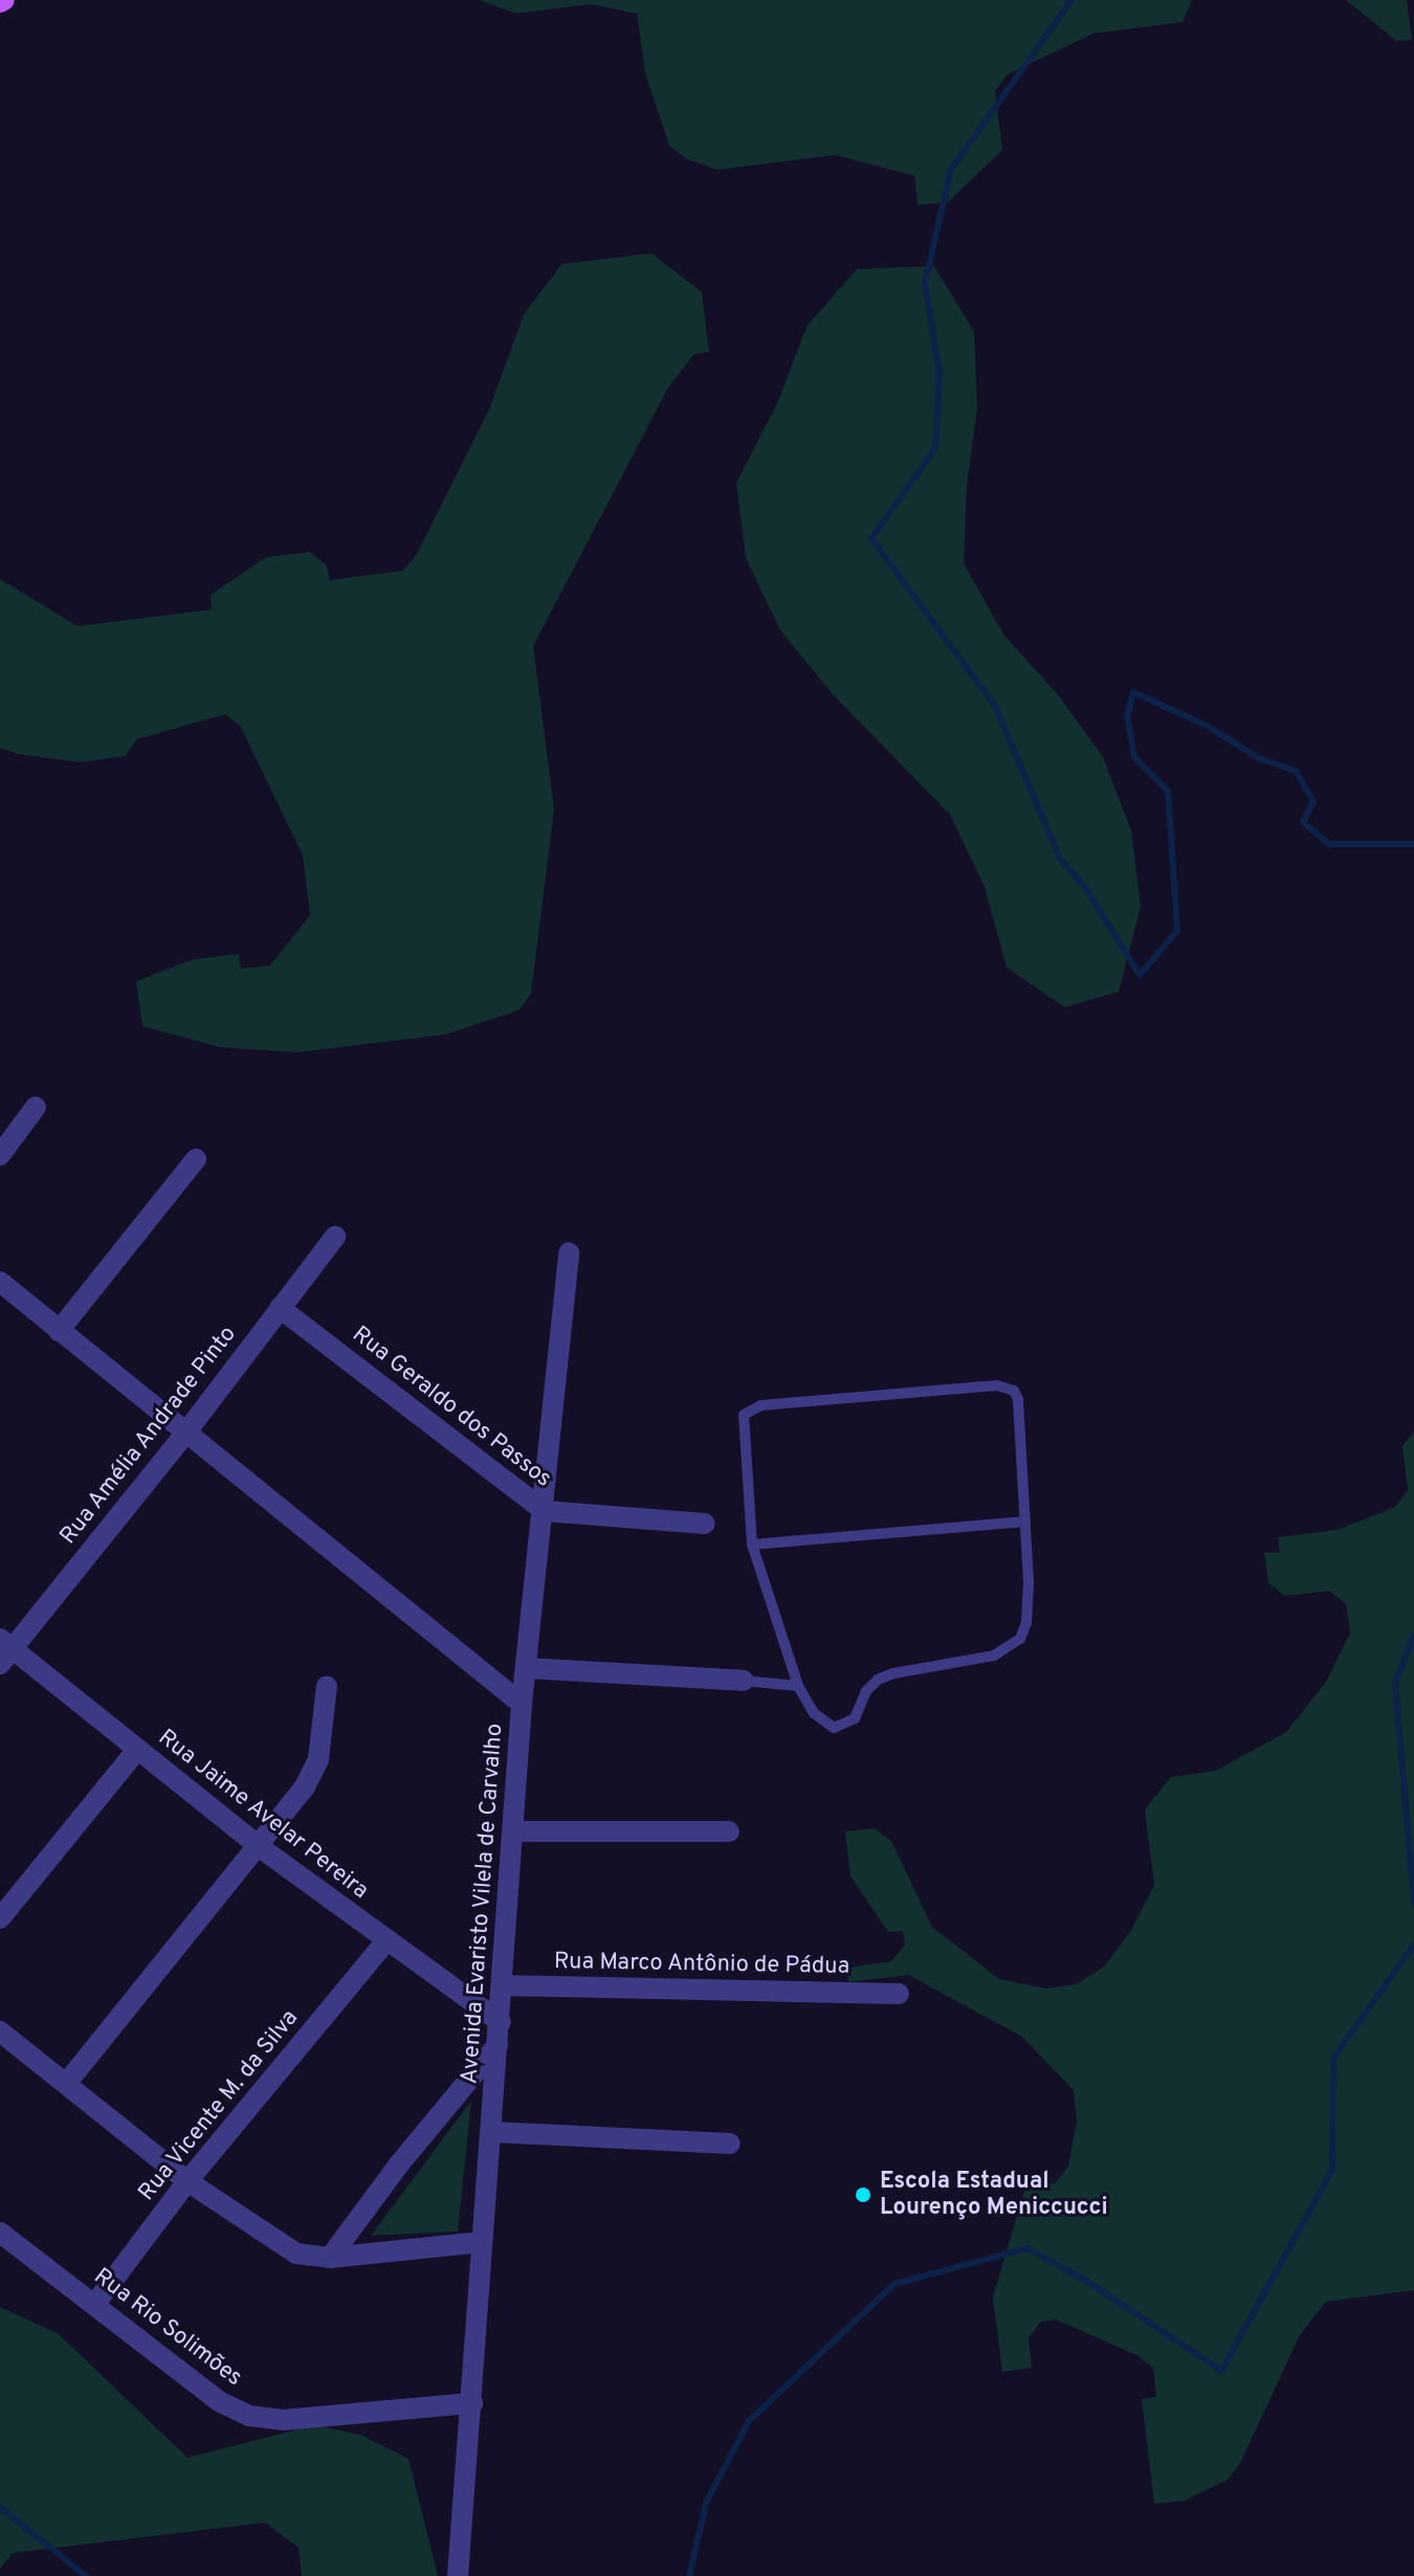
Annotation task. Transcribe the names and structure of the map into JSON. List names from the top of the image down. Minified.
{"streets":{"street":["Rua Geraldo dos Passos","Rua Amélia Andrade Pinto","Rua Jaime Avelar Pereira","Avenida Evaristo Vilela de Carvalho","Rua Marco Antônio de Pádua","Rua Vicente M. da Silva","Rua Rio Solimões"]},"crossings":[["Rua Geraldo dos Passos","Rua Amélia Andrade Pinto"],["Rua Amélia Andrade Pinto","Rua Jaime Avelar Pereira"],["Rua Amélia Andrade Pinto","Avenida Evaristo Vilela de Carvalho"],["Rua Jaime Avelar Pereira","Avenida Evaristo Vilela de Carvalho"],["Rua Jaime Avelar Pereira","Rua Vicente M. da Silva"],["Avenida Evaristo Vilela de Carvalho","Rua Marco Antônio de Pádua"],["Avenida Evaristo Vilela de Carvalho","Rua Rio Solimões"],["Rua Vicente M. da Silva","Rua Rio Solimões"]],"places":["Escola Estadual Lourenço Meniccucci"]}
